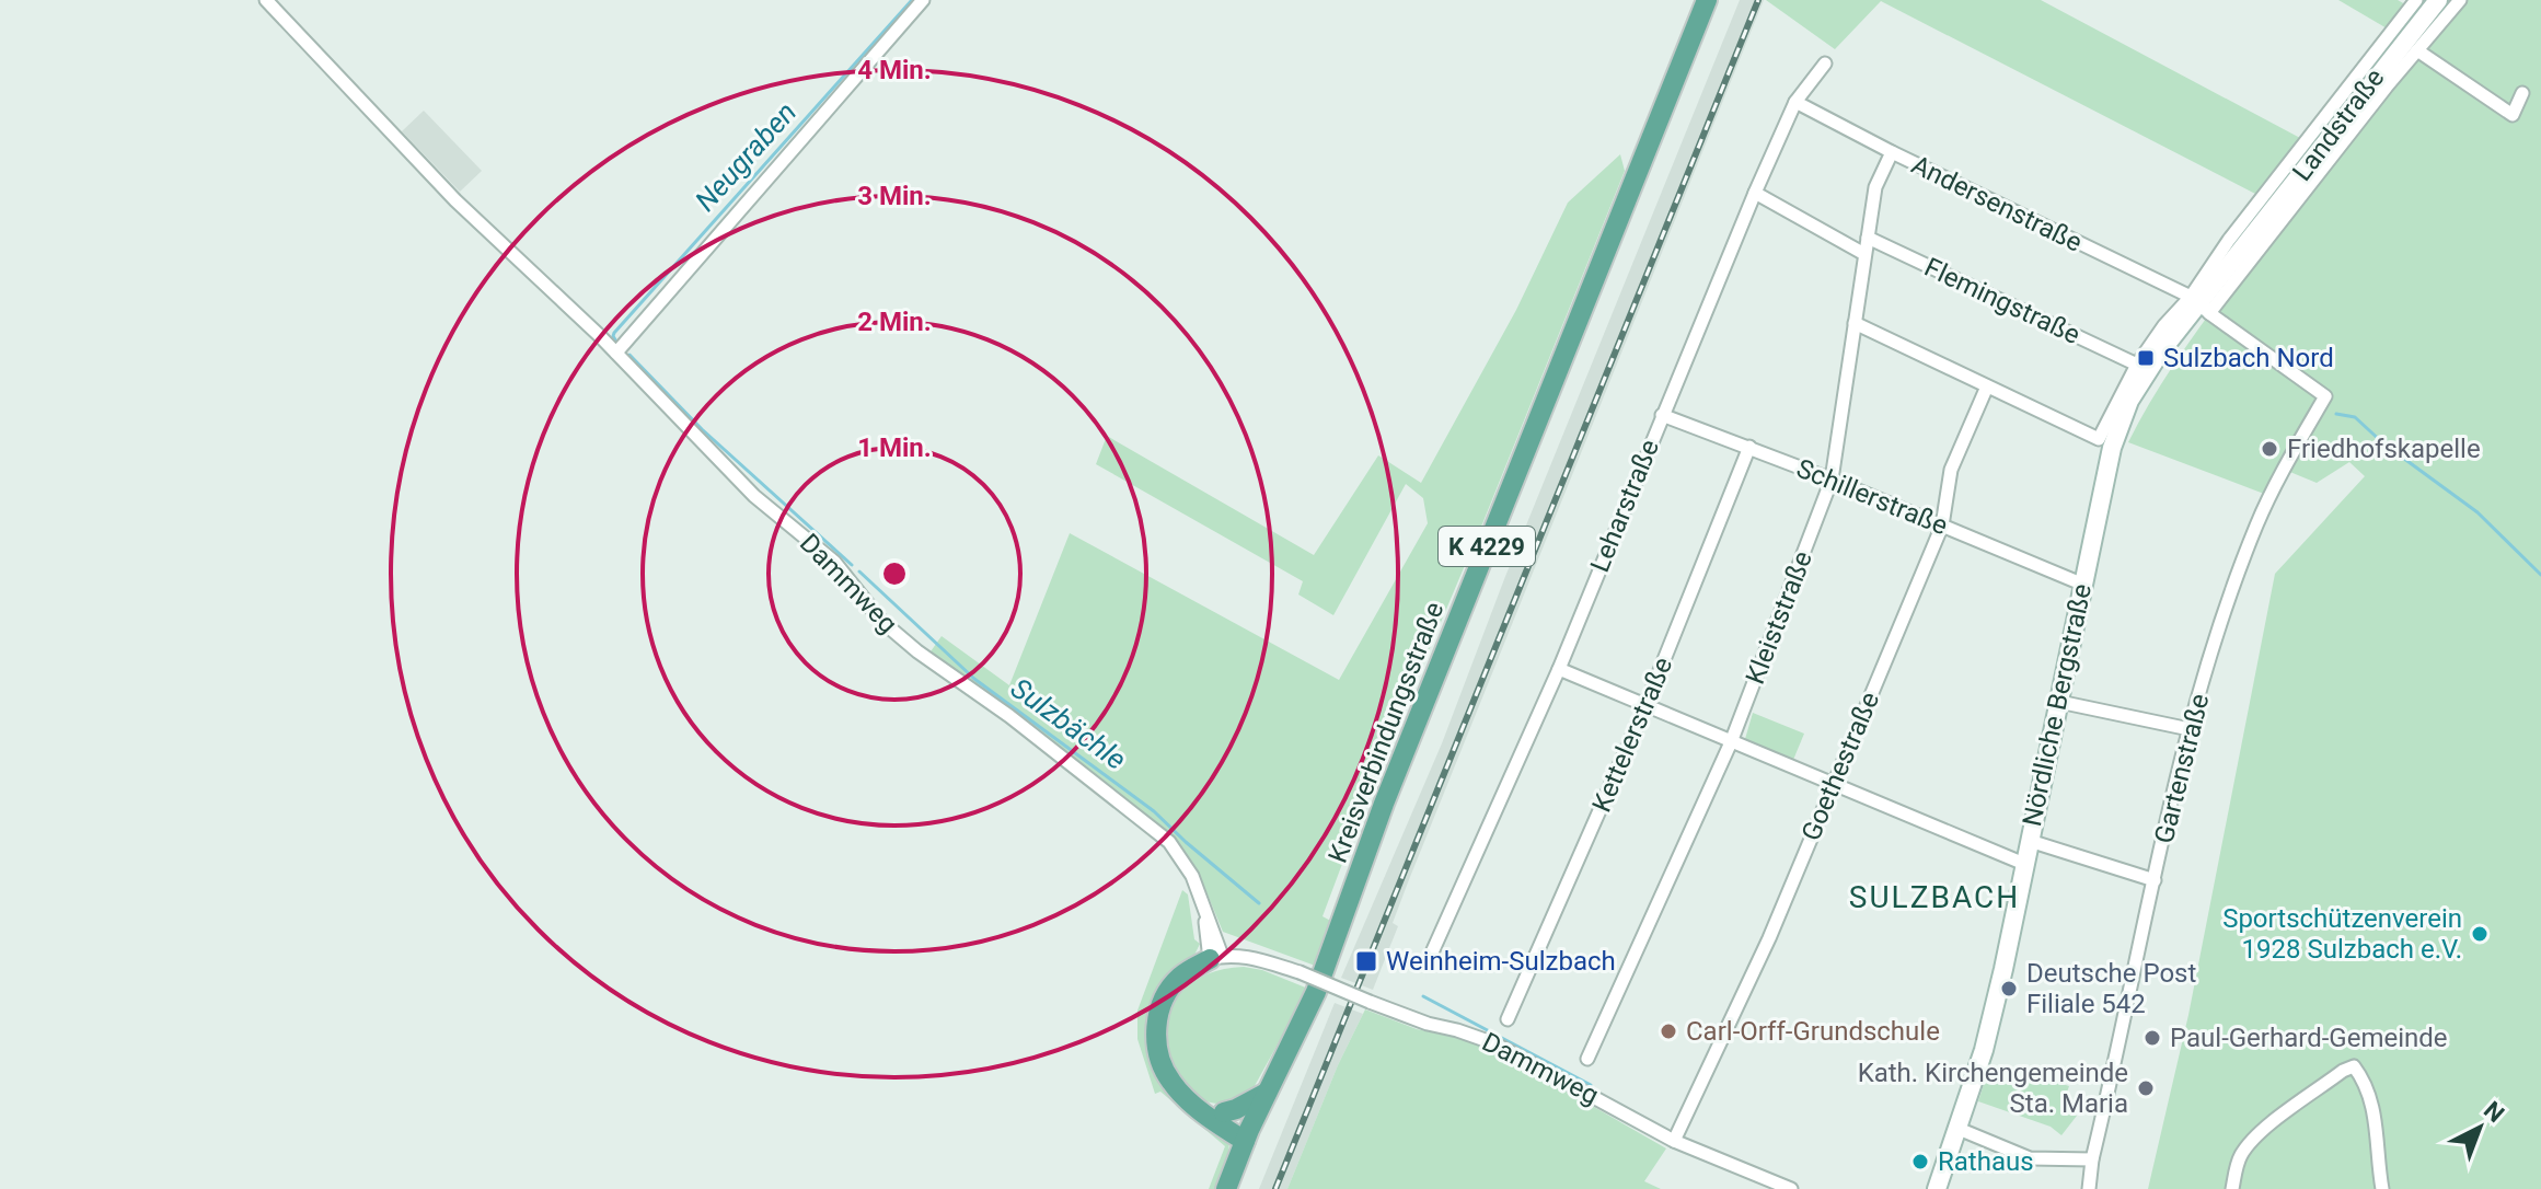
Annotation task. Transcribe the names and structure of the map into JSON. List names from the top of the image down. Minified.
{"streets":{"main road":["Landstraße","K 4229","Nördliche Bergstraße","Kreisverbindungsstraße"],"street":["Andersenstraße","Flemingstraße","Schillerstraße","Leharstraße","Dammweg","Kleiststraße","Kettelerstraße","Goethestraße","Gartenstraße"]},"crossings":[["Landstraße","Nördliche Bergstraße"],["Andersenstraße","Leharstraße"],["Andersenstraße","Kleiststraße"],["Andersenstraße","Nördliche Bergstraße"],["Andersenstraße","Gartenstraße"],["Flemingstraße","Kleiststraße"],["Schillerstraße","Leharstraße"],["Schillerstraße","Kleiststraße"],["Schillerstraße","Nördliche Bergstraße"],["Schillerstraße","Kettelerstraße"],["Schillerstraße","Goethestraße"],["Dammweg","Goethestraße"]],"districts":["SULZBACH"],"water":["Neugraben","Sulzbächle"],"places":{"transit":["Sulzbach Nord","Weinheim-Sulzbach"],"other":["Friedhofskapelle","Sportschützenverein 1928 Sulzbach e.V.","Deutsche Post Filiale 542","Carl-Orff-Grundschule","Paul-Gerhard-Gemeinde","Kath. Kirchengemeinde Sta. Maria","Rathaus"]},"north":"top right","rings":["4 Min.","3 Min.","2 Min.","1 Min."]}
